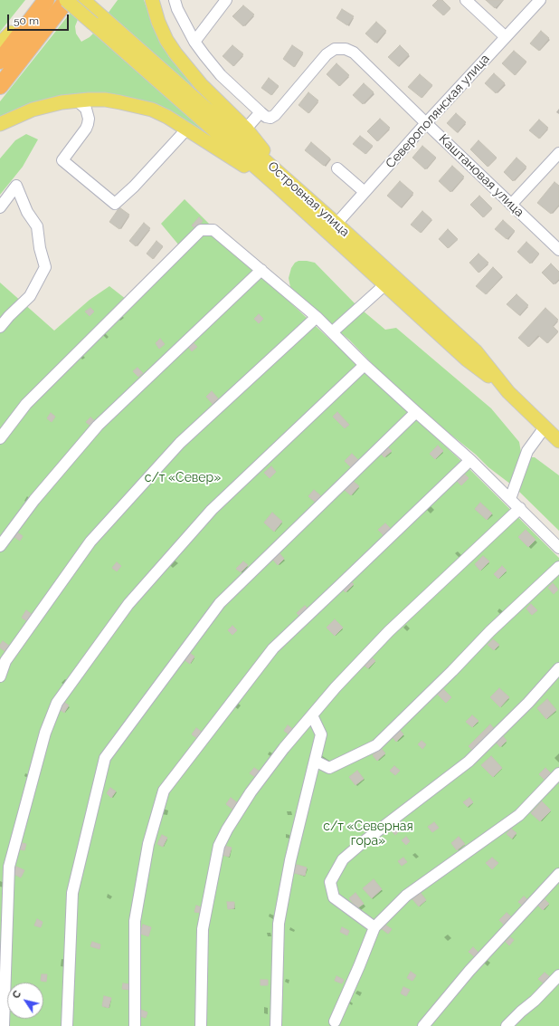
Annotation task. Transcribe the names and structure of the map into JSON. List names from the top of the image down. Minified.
{"streets":{"main road":["Островная улица"],"street":["Северополянская улица","Каштановая улица"]},"crossings":[["Северополянская улица","Каштановая улица"],["Северополянская улица","Островная улица"]],"parks":["с/т «Север»","с/т «Северная гора»"],"scale_bar":"50 m","north":"top left"}
